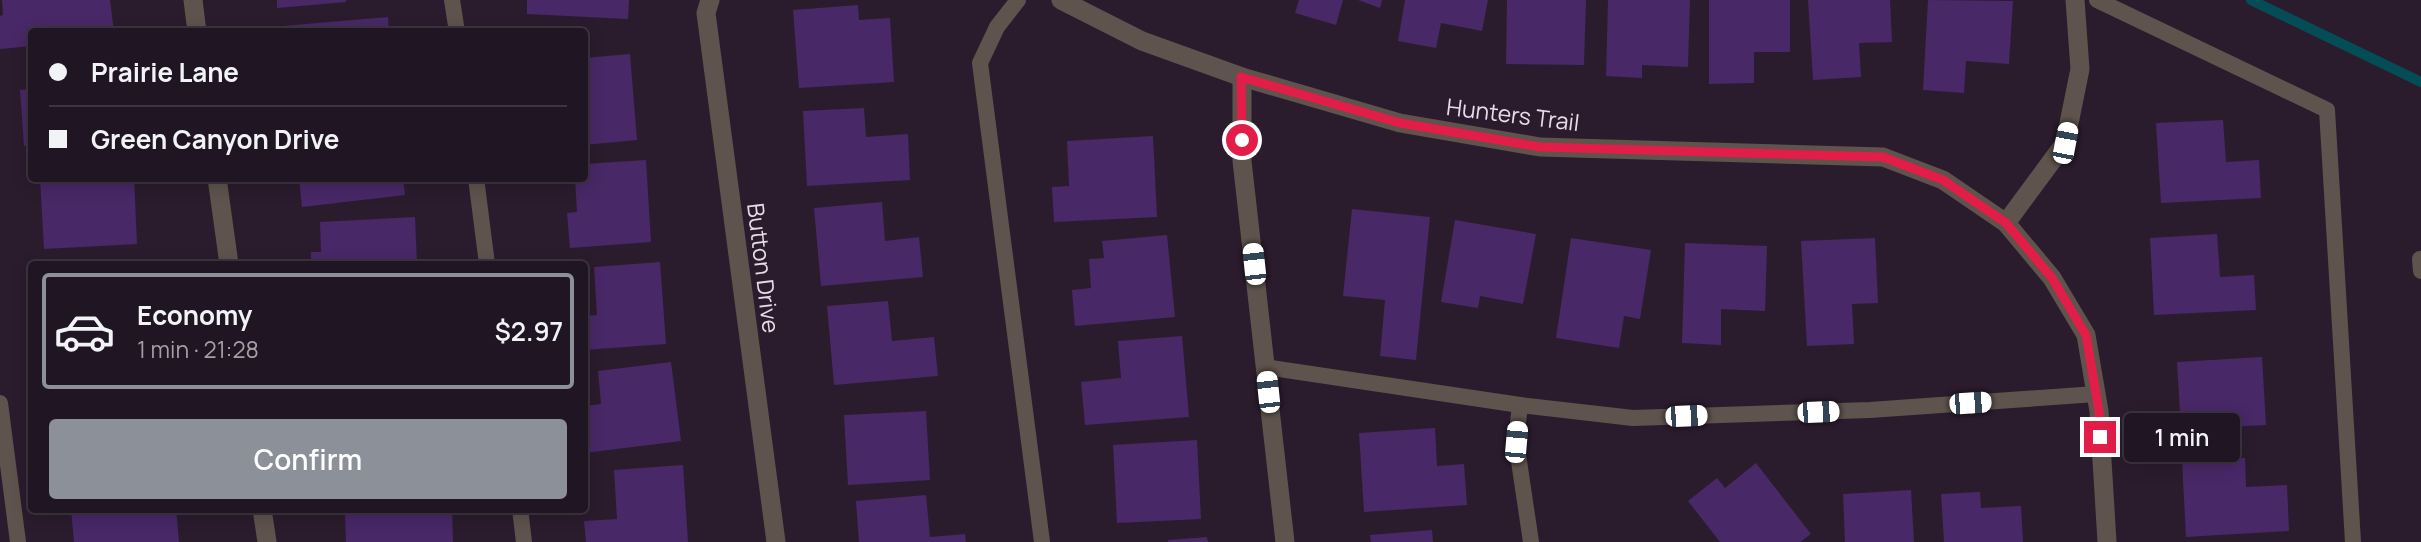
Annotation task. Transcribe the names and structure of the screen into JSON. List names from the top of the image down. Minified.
{"streets":{"street":["Hunters Trail","Button Drive"]},"page":{"banner":["Prairie Lane","Green Canyon Drive"],"list":[{"name":"Economy","note":"1 min · 21:28","value":"$2.97"}],"buttons":"Confirm","bubble":"1 min"}}
